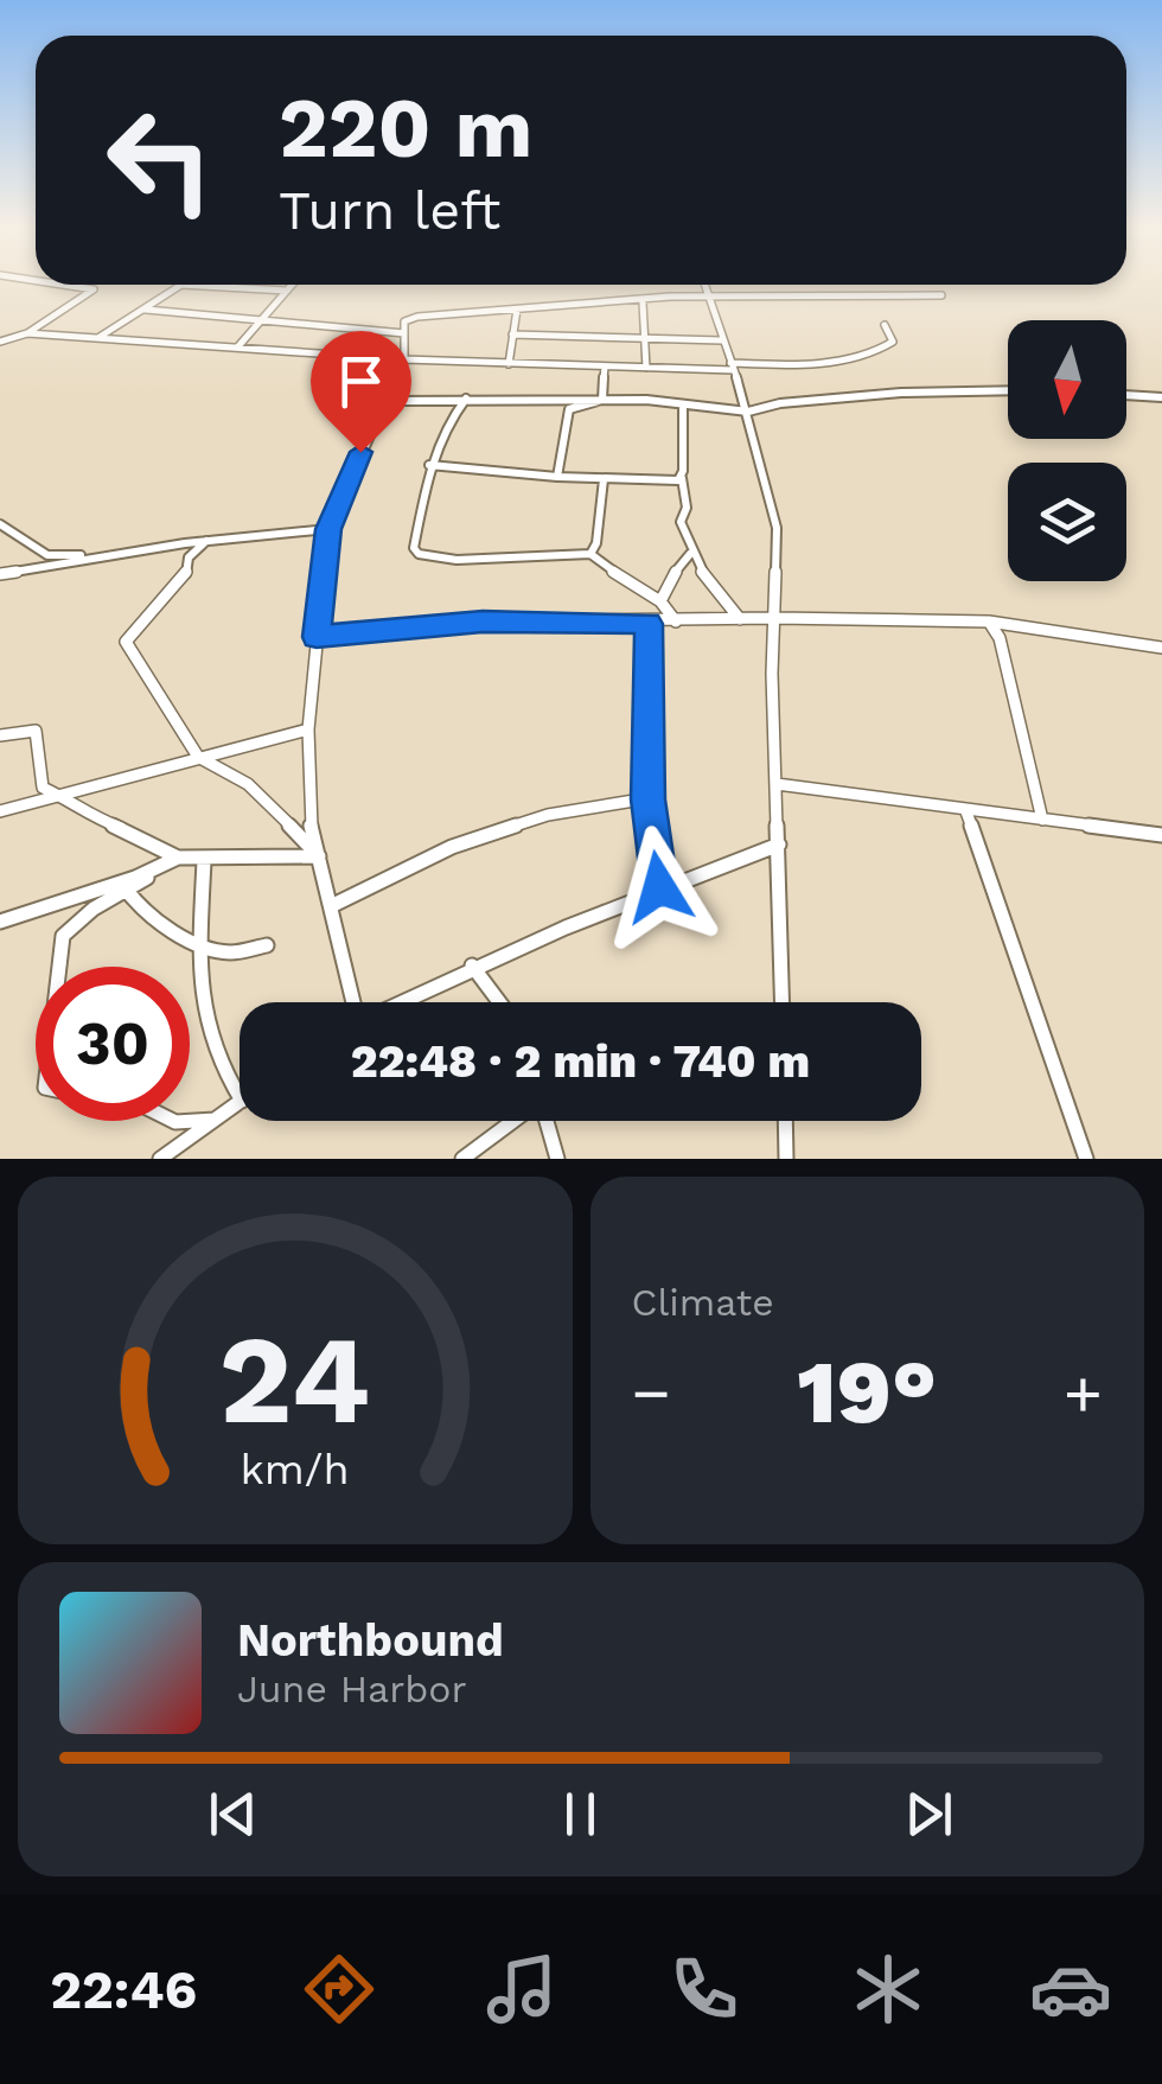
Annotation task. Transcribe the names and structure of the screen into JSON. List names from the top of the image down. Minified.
{"north":"bottom","page":{"turn":["220 m","Turn left"],"limit":"30","trip":"22:48 · 2 min · 740 m","tile":"Climate","heat":["−","19°","+"],"song":["Northbound","June Harbor"],"tabs":"22:46","gauge":["24","km/h"]}}
